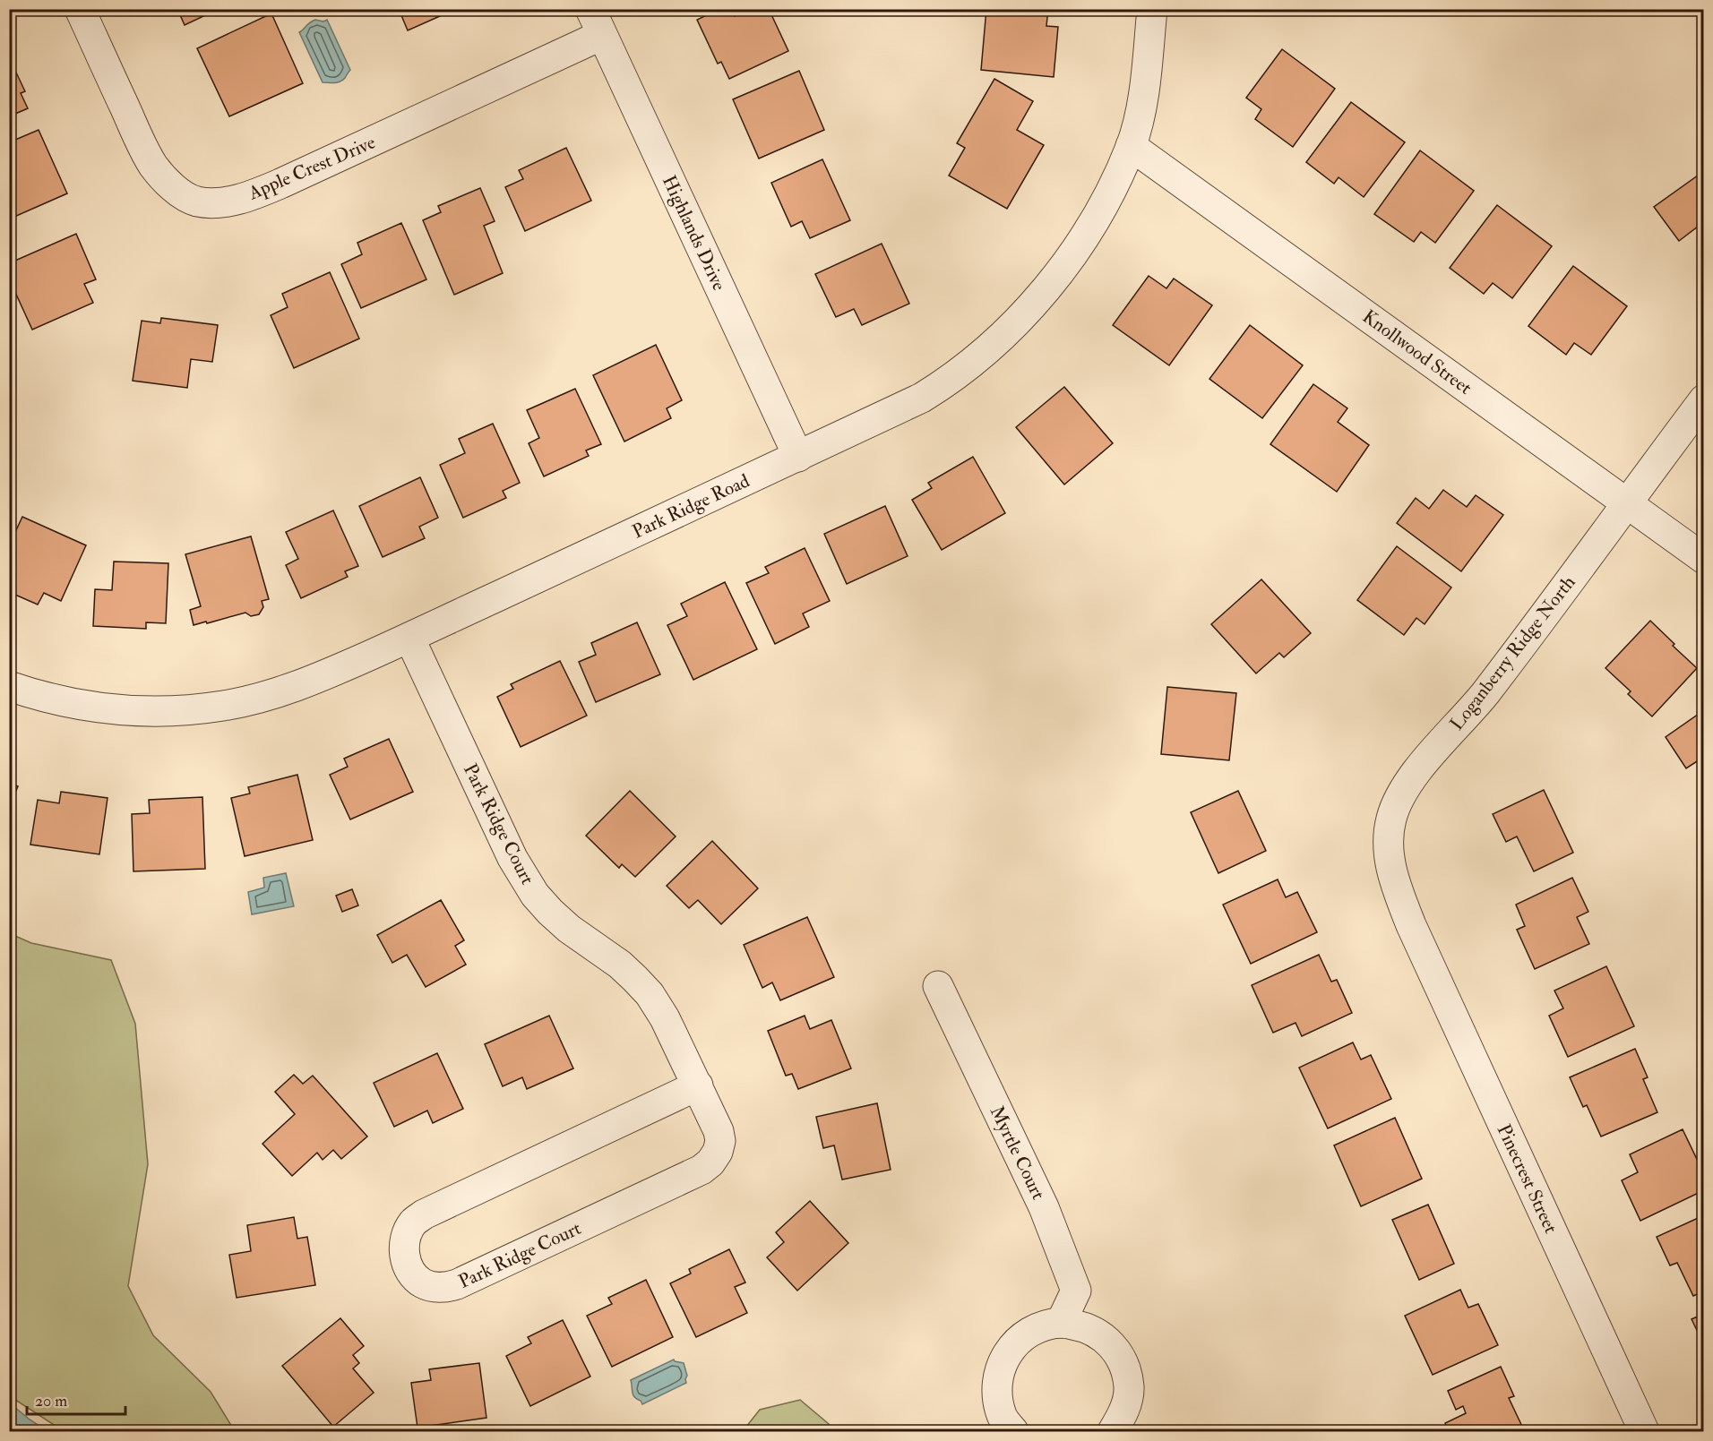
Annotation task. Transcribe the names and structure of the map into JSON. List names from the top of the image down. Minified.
{"streets":{"street":["Apple Crest Drive","Highlands Drive","Knollwood Street","Park Ridge Road","Loganberry Ridge North","Park Ridge Court","Myrtle Court","Pinecrest Street"]},"crossings":[["Apple Crest Drive","Highlands Drive"],["Highlands Drive","Park Ridge Road"],["Knollwood Street","Park Ridge Road"],["Knollwood Street","Loganberry Ridge North"],["Park Ridge Road","Park Ridge Court"],["Loganberry Ridge North","Pinecrest Street"]],"scale_bar":"20 m"}
